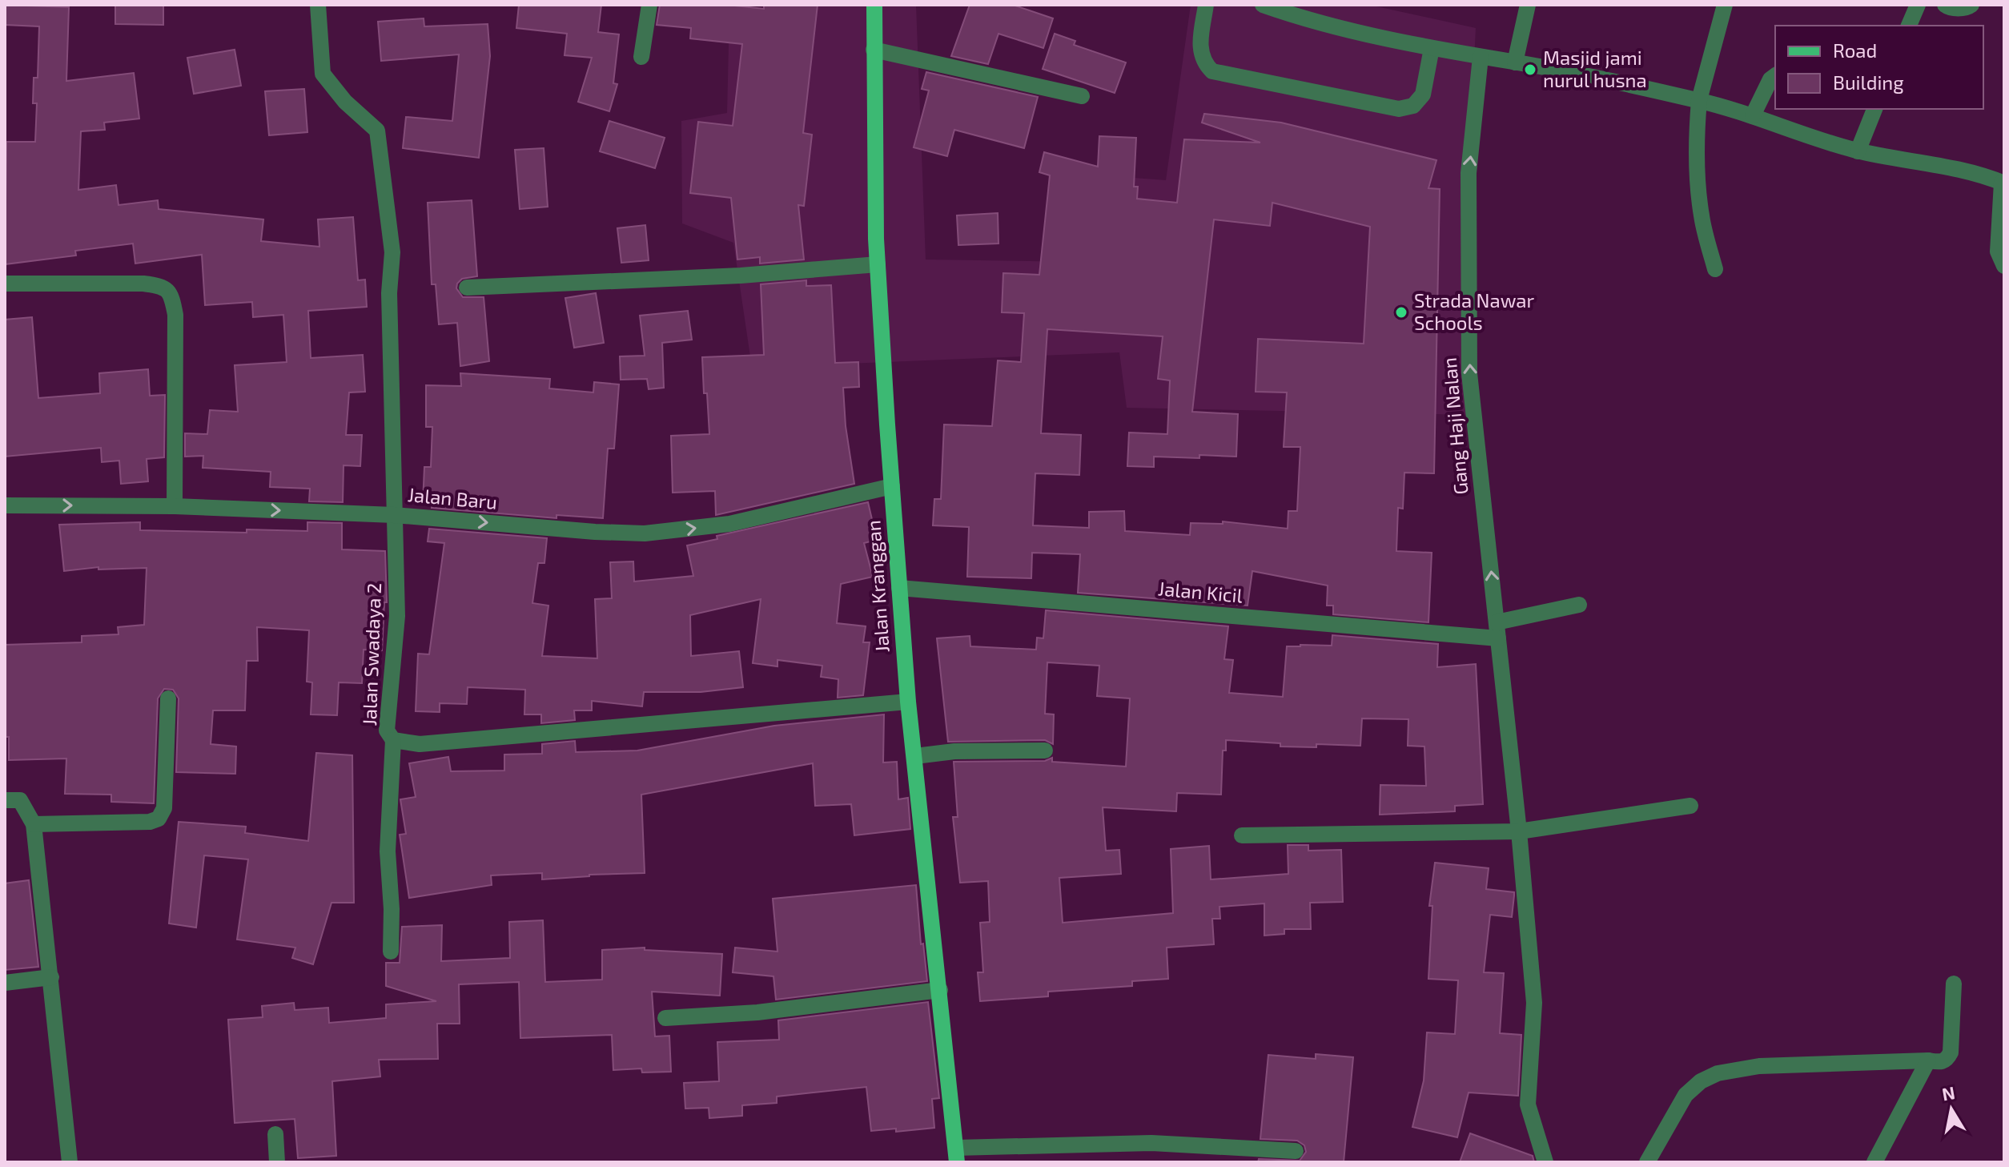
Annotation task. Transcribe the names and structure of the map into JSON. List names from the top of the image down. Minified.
{"streets":{"main road":["Jalan Kranggan"],"street":["Gang Haji Nalan","Jalan Baru","Jalan Kicil","Jalan Swadaya 2"]},"crossings":[["Gang Haji Nalan","Jalan Kicil"],["Jalan Baru","Jalan Kranggan"],["Jalan Baru","Jalan Swadaya 2"],["Jalan Kranggan","Jalan Kicil"],["Jalan Kranggan","Jalan Swadaya 2"]],"one_way":["Gang Haji Nalan","Jalan Baru"],"places":["Masjid jami nurul husna","Strada Nawar Schools"],"legend":["Road","Building"],"north":"top"}
